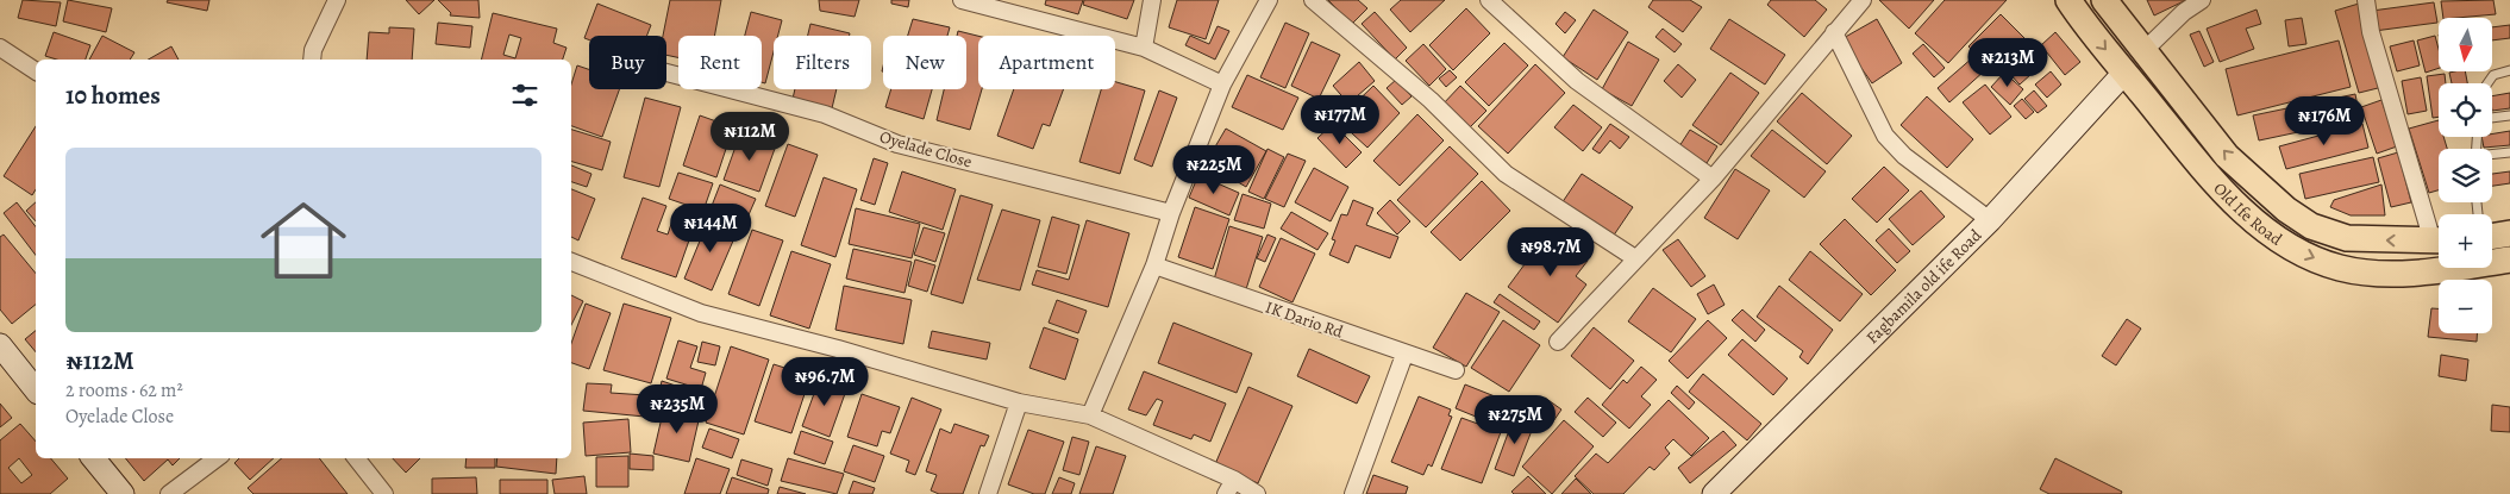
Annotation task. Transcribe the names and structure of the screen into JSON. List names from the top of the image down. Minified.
{"streets":{"main road":["Old Ife Road"],"street":["Oyelade Close","Fagbamila old ife Road","IK Dario Rd"]},"crossings":[["Old Ife Road","Fagbamila old ife Road"]],"north":"bottom","page":{"map_buttons":["+","−"],"chip":["Buy","Rent","Filters","New","Apartment"],"price":["₦213M","₦177M","₦176M","₦112M","₦225M","₦144M","₦98.7M","₦96.7M","₦235M","₦275M"],"heading":"10 homes","list":[{"name":"₦112M","note":"2 rooms · 62 m² · Oyelade Close"}]}}
